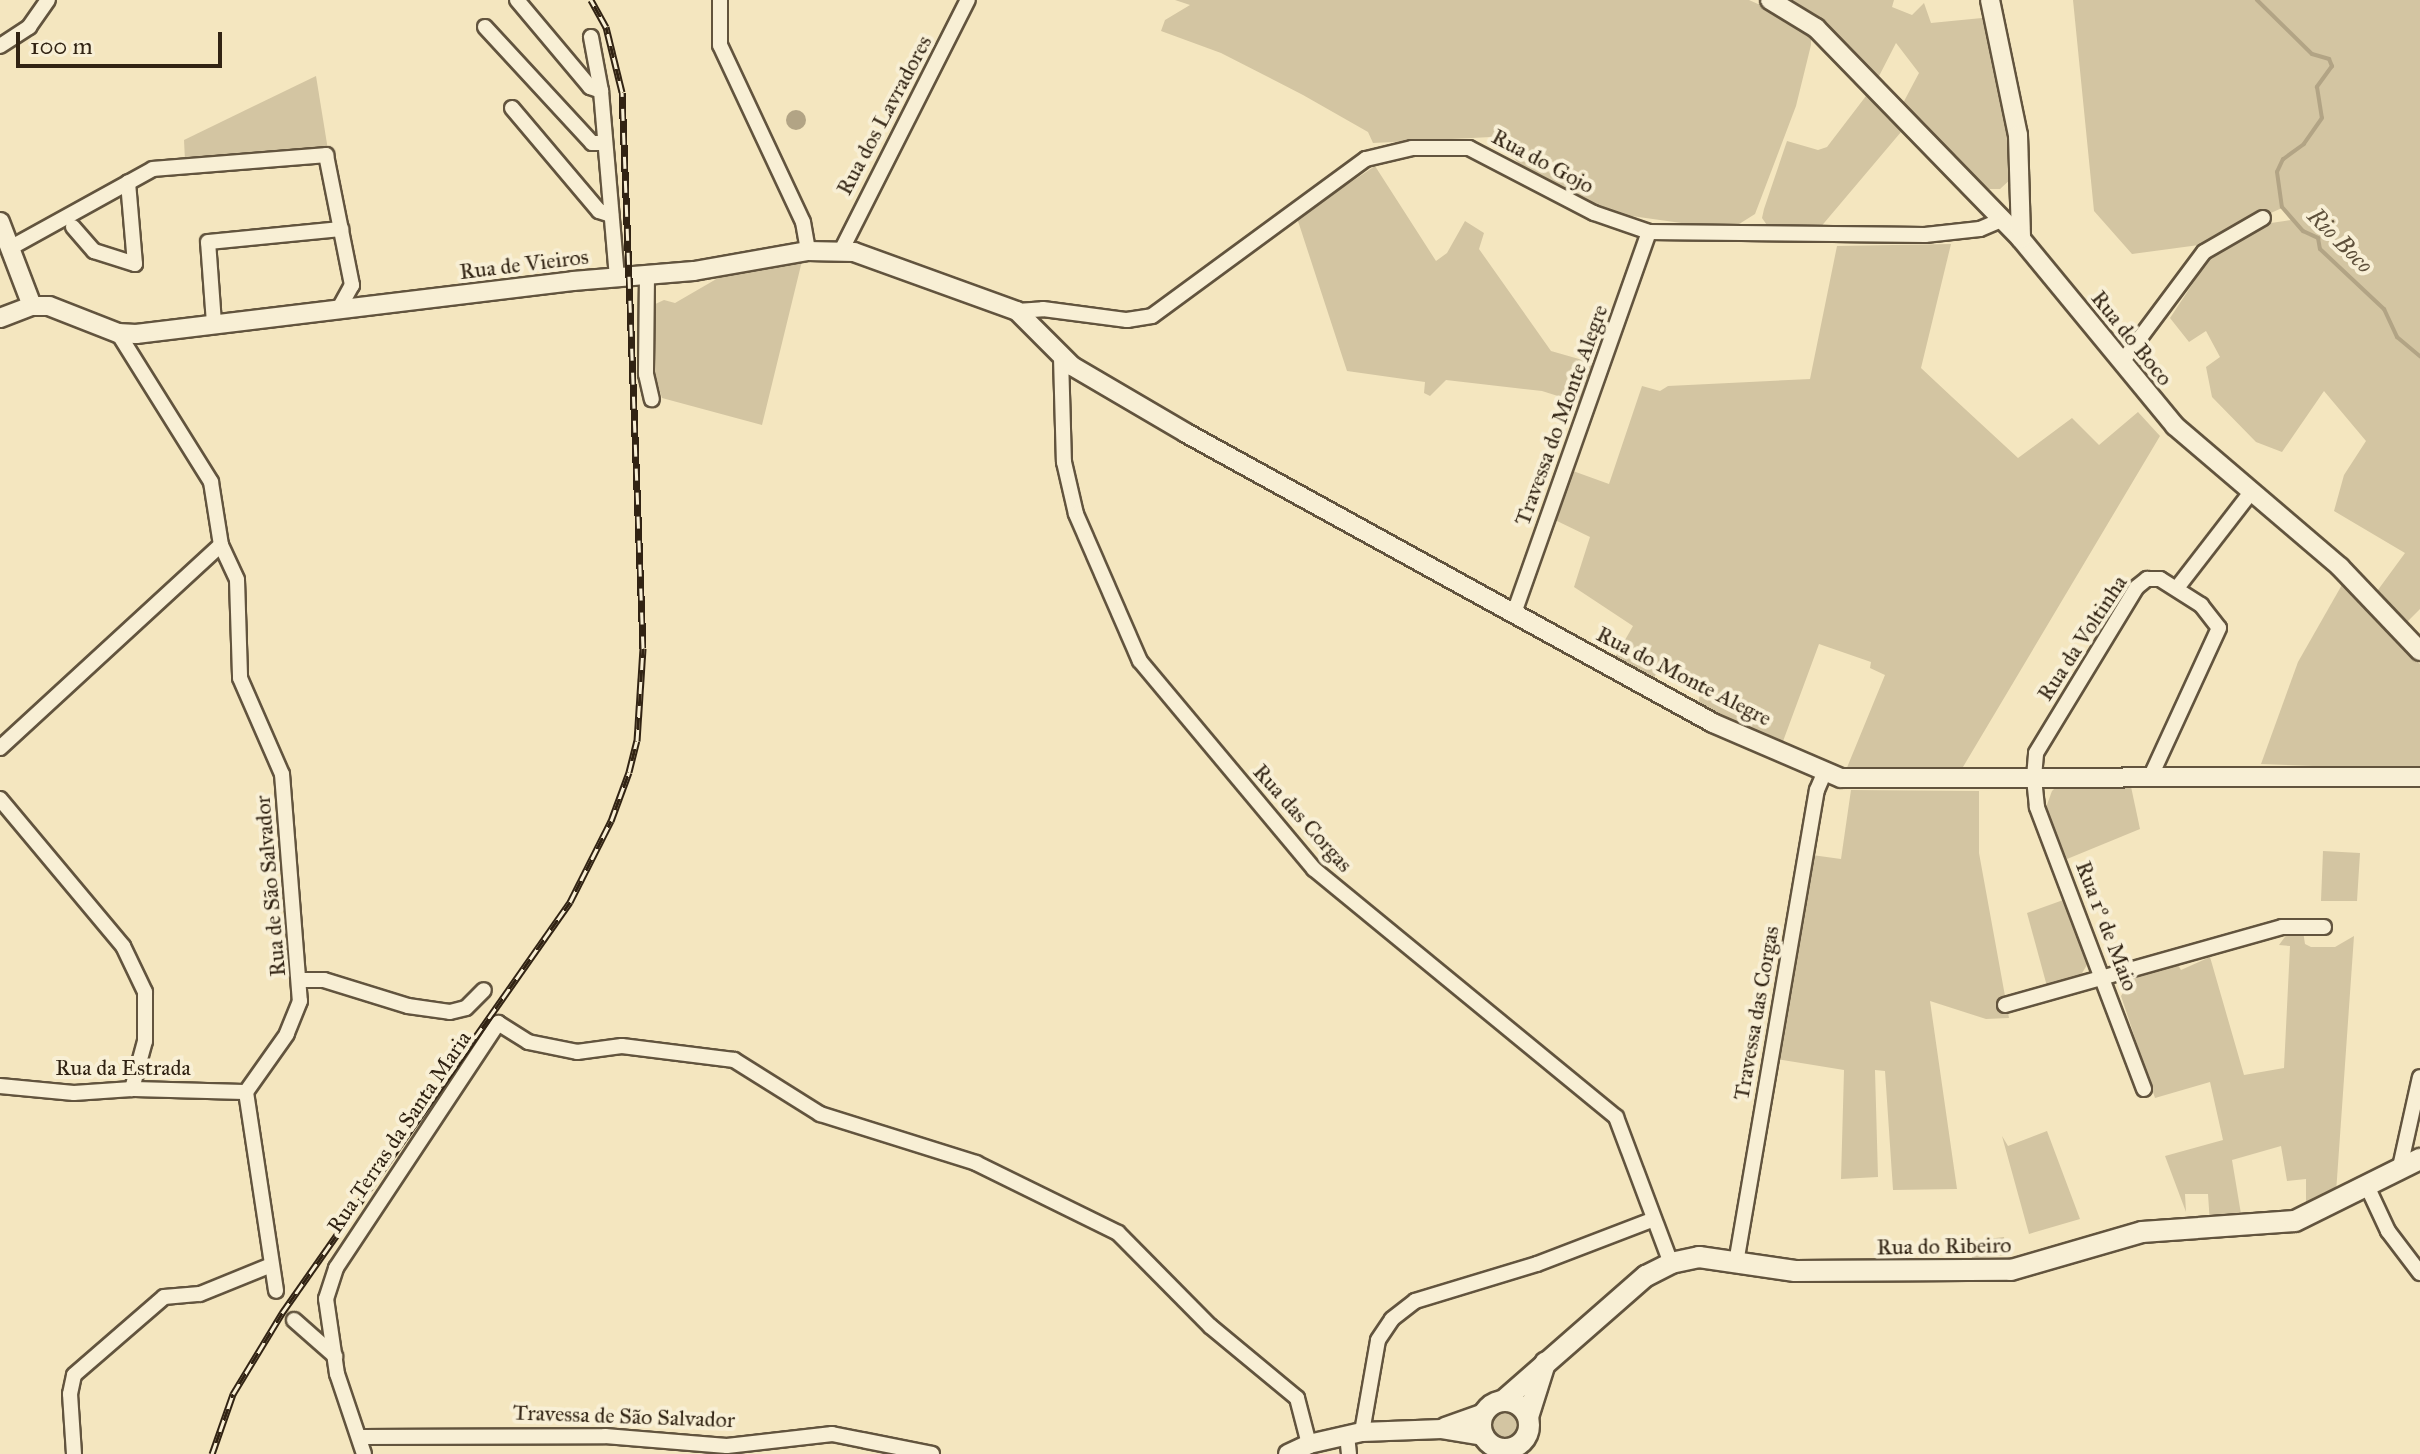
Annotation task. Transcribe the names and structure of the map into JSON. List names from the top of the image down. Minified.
{"streets":{"main road":["Rua do Ribeiro"],"street":["Rua dos Lavradores","Rua do Gojo","Rua de Vieiros","Rua do Boco","Travessa do Monte Alegre","Rua da Voltinha","Rua do Monte Alegre","Rua das Corgas","Rua de São Salvador","Rua 1º de Maio","Travessa das Corgas","Rua da Estrada","Rua Terras da Santa Maria","Travessa de São Salvador"]},"crossings":[["Rua dos Lavradores","Rua de Vieiros"],["Rua do Gojo","Rua de Vieiros"],["Rua do Gojo","Rua do Boco"],["Rua do Gojo","Travessa do Monte Alegre"],["Rua do Gojo","Rua do Monte Alegre"],["Rua de Vieiros","Rua do Monte Alegre"],["Rua de Vieiros","Rua de São Salvador"],["Travessa do Monte Alegre","Rua do Monte Alegre"],["Rua da Voltinha","Rua do Monte Alegre"],["Rua da Voltinha","Rua 1º de Maio"],["Rua do Monte Alegre","Rua das Corgas"],["Rua do Monte Alegre","Rua 1º de Maio"],["Rua do Monte Alegre","Travessa das Corgas"],["Rua das Corgas","Rua do Ribeiro"],["Rua de São Salvador","Rua da Estrada"],["Rua de São Salvador","Rua Terras da Santa Maria"],["Travessa das Corgas","Rua do Ribeiro"]],"water":["Rio Boco"],"scale_bar":"100 m"}
